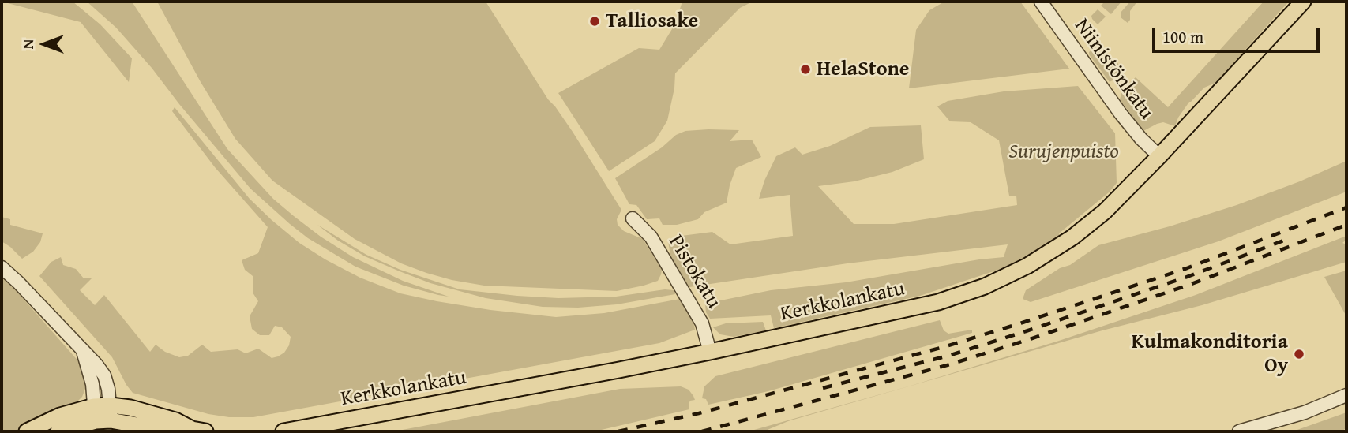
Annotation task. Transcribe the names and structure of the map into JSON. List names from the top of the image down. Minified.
{"streets":{"main road":["Kerkkolankatu"],"street":["Niinistönkatu","Pistokatu"]},"crossings":[["Niinistönkatu","Kerkkolankatu"],["Pistokatu","Kerkkolankatu"]],"parks":["Surujenpuisto"],"places":["Talliosake","HelaStone","Kulmakonditoria Oy"],"scale_bar":"100 m","north":"left"}
